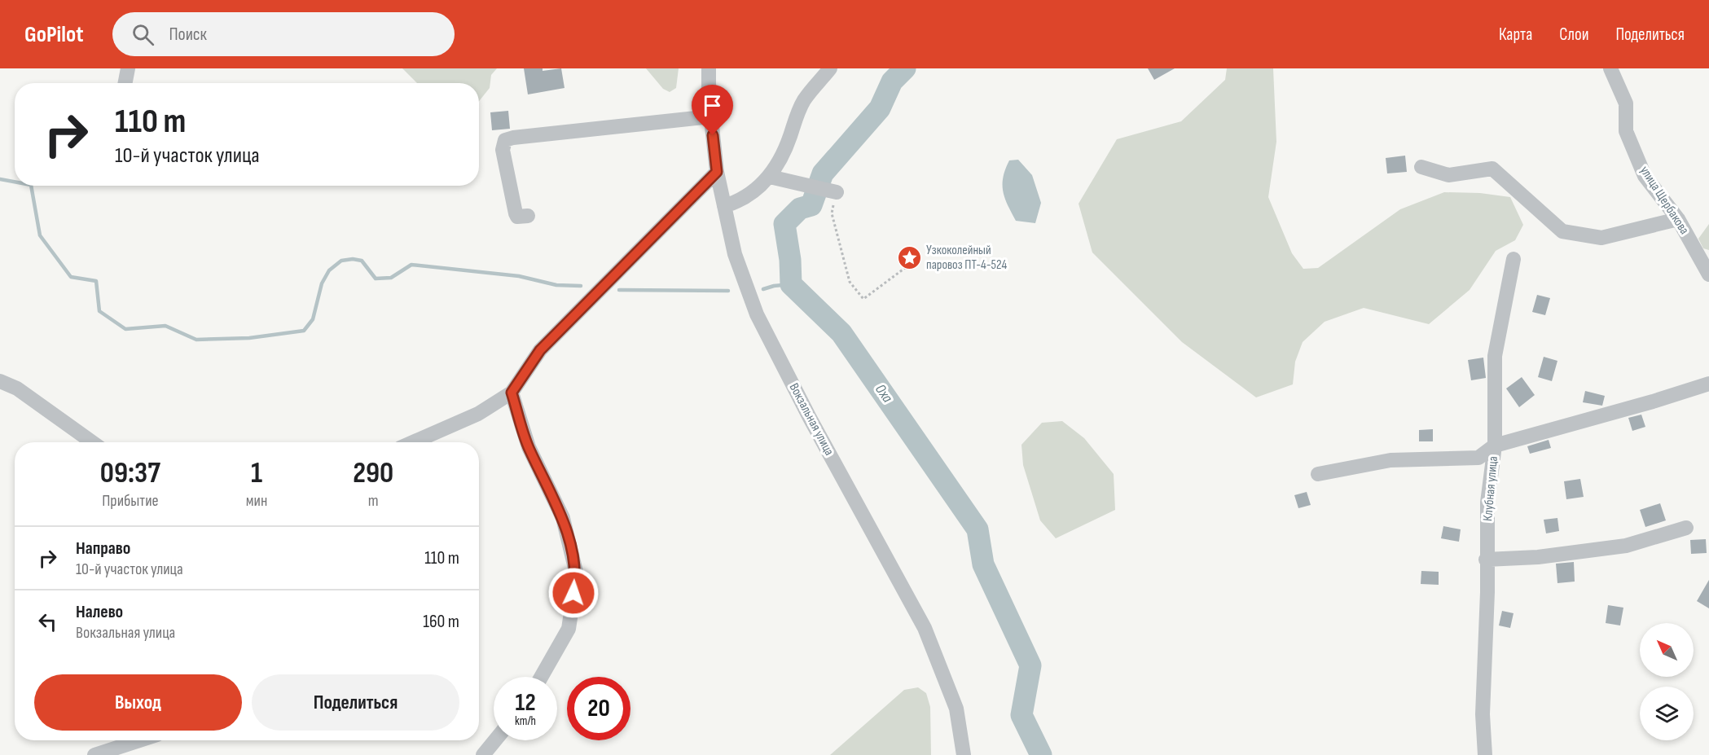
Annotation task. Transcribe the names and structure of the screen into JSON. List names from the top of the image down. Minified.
{"streets":{"street":["улица Щербакова","Вокзальная улица","Клубная улица"]},"water":["Оха"],"places":{"place":["Узкоколейный паровоз ПТ-4-524"]},"north":"top left","page":{"header":"GoPilot","search":"Поиск","nav":["Карта","Слои","Поделиться"],"turn":["110 m","10-й участок улица"],"eta":["09:37","Прибытие","1","мин","290","m"],"list":[{"name":"Направо","note":"10-й участок улица","value":"110 m"},{"name":"Налево","note":"Вокзальная улица","value":"160 m"}],"buttons":["Выход","Поделиться"],"speed":"12 km/h","limit":"20"}}
